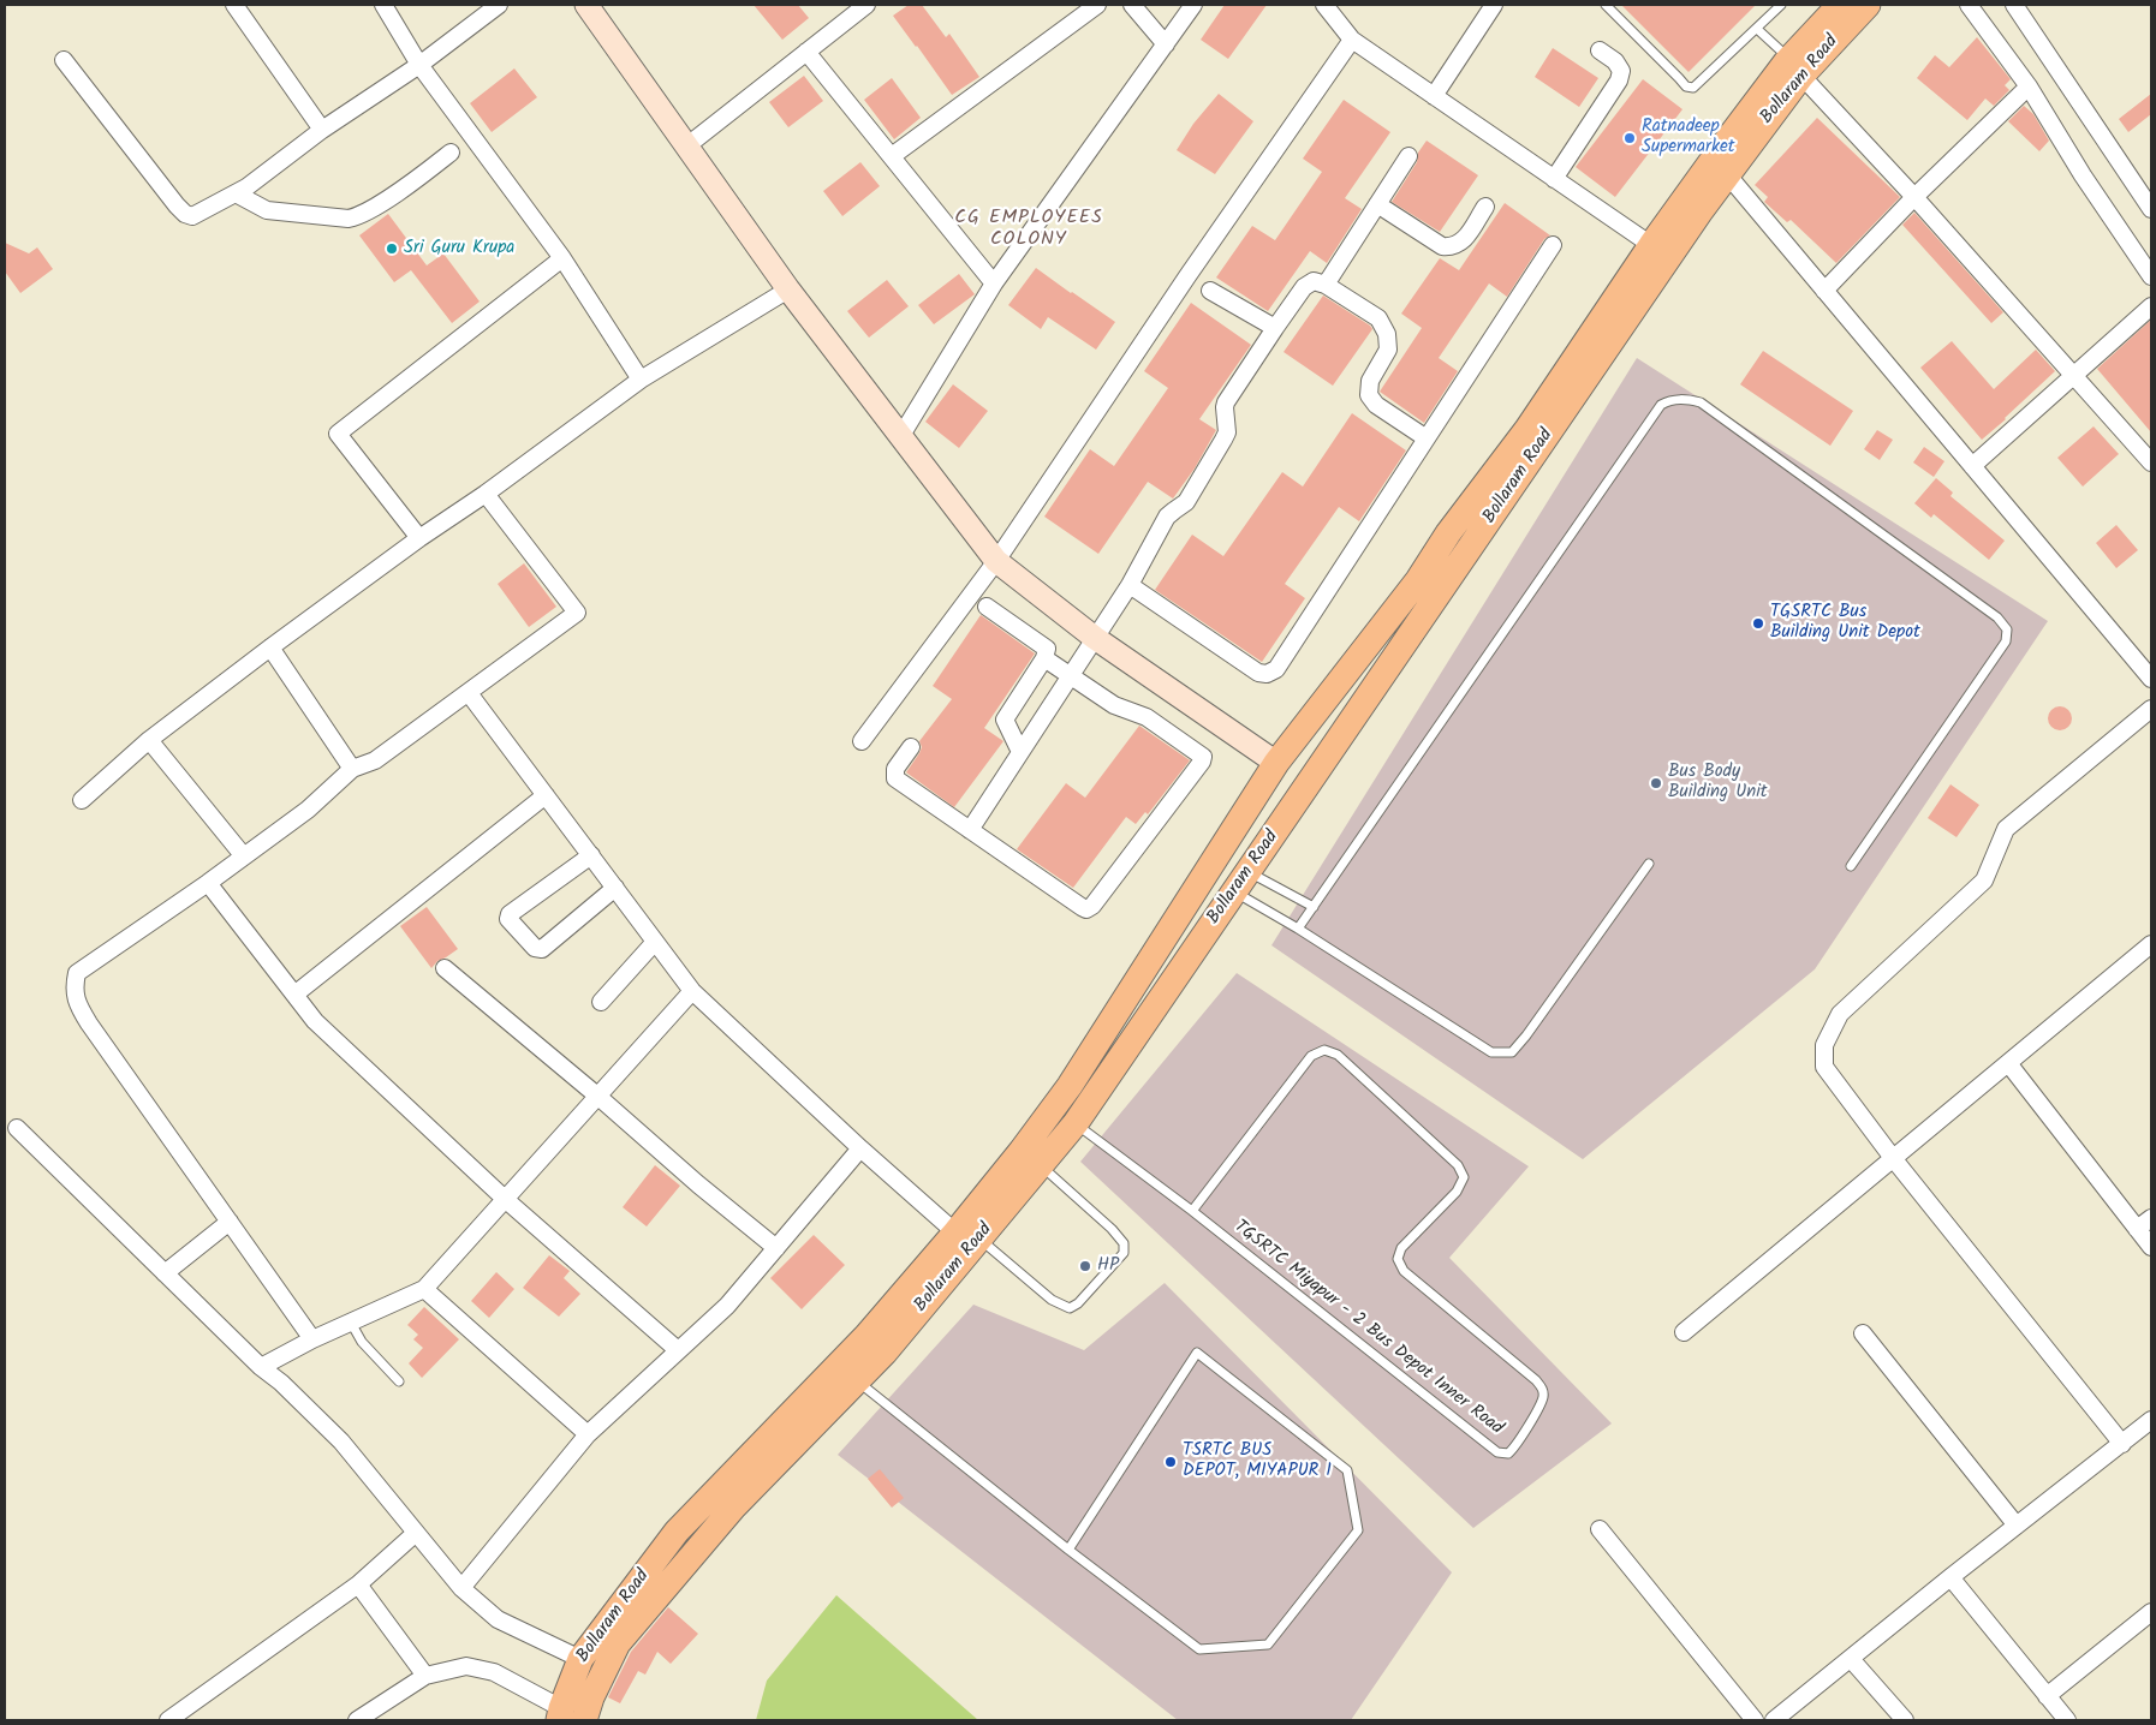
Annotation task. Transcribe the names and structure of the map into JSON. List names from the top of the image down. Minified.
{"streets":{"main road":["Bollaram Road"],"lane":["TGSRTC Miyapur - 2 Bus Depot Inner Road"]},"crossings":[["Bollaram Road","TGSRTC Miyapur - 2 Bus Depot Inner Road"]],"districts":["CG EMPLOYEES COLONY"],"places":["Ratnadeep Supermarket","Sri Guru Krupa","TGSRTC Bus Building Unit Depot","Bus Body Building Unit","HP","TSRTC BUS DEPOT, MIYAPUR 1"]}
